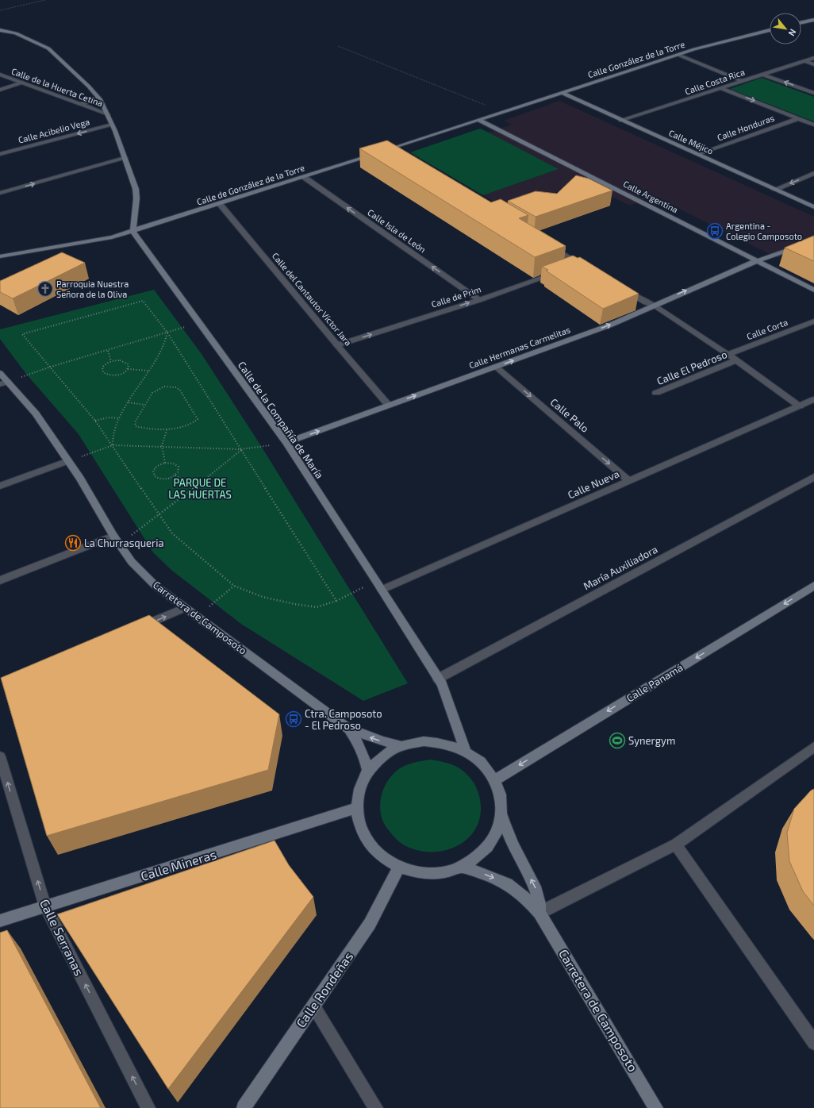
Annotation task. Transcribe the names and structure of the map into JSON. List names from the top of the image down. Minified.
{"streets":{"street":["Calle González de la Torre","Calle Costa Rica","Calle de la Huerta Cetina","Calle Honduras","Calle Acibelio Vega","Calle Méjico","Calle de González de la Torre","Calle Argentina","Calle Isla de León","Calle de Prim","Calle del Cantautor Víctor Jara","Calle Corta","Calle Hermanas Carmelitas","Calle El Pedroso","Calle Palo","Calle de la Compañía de María","Calle Nueva","María Auxiliadora","Carretera de Camposoto","Calle Panamá","Calle Mineras","Calle Serranas","Calle Rondeñas"]},"crossings":[["Calle González de la Torre","Calle Méjico"],["Calle González de la Torre","Calle de González de la Torre"],["Calle Costa Rica","Calle Méjico"],["Calle Honduras","Calle Méjico"],["Calle de González de la Torre","Calle Argentina"],["Calle de González de la Torre","Calle Isla de León"],["Calle de González de la Torre","Calle del Cantautor Víctor Jara"],["Calle de González de la Torre","Calle de la Compañía de María"],["Calle Argentina","Calle Hermanas Carmelitas"],["Calle Isla de León","Calle de Prim"],["Calle de Prim","Calle del Cantautor Víctor Jara"],["Calle del Cantautor Víctor Jara","Calle Hermanas Carmelitas"],["Calle Hermanas Carmelitas","Calle Palo"],["Calle Hermanas Carmelitas","Calle de la Compañía de María"],["Calle Palo","Calle Nueva"],["Calle de la Compañía de María","Calle Nueva"],["Calle de la Compañía de María","María Auxiliadora"],["Calle Mineras","Calle Serranas"]],"one_way":["Calle Isla de León","Calle de Prim","Calle Hermanas Carmelitas","Calle Palo","Calle Panamá","Calle Serranas"],"parks":["PARQUE DE LAS HUERTAS"],"places":{"bus stop":["Argentina - Colegio Camposoto","Ctra. Camposoto - El Pedroso"],"church":["Parroquia Nuestra Señora de la Oliva"],"restaurant":["La Churrasqueria"],"sports":["Synergym"]},"north":"bottom right"}
